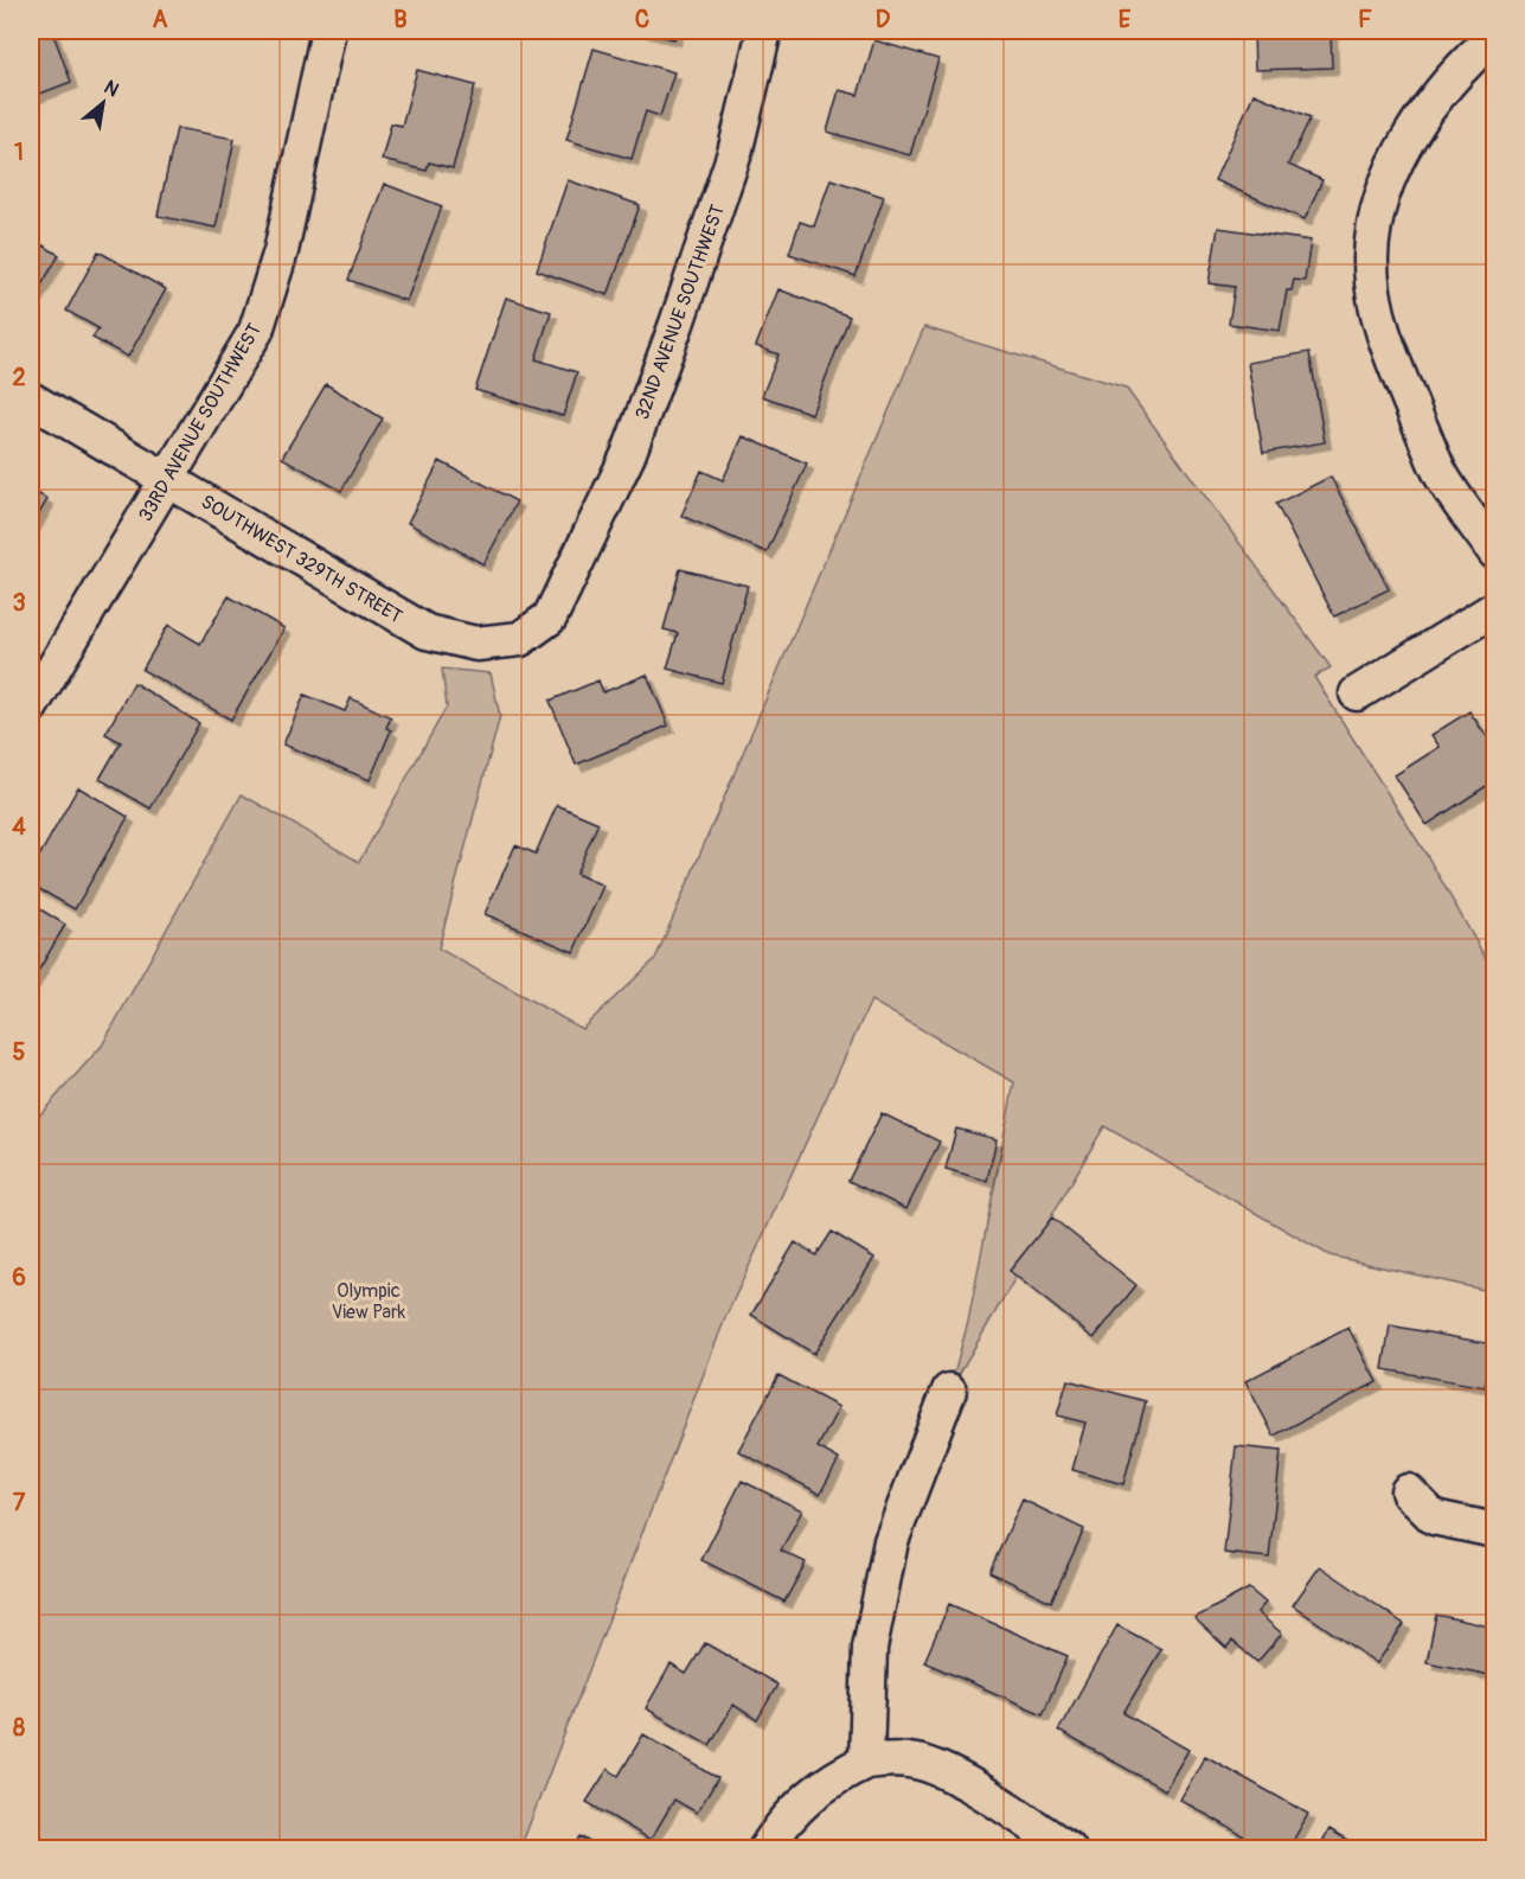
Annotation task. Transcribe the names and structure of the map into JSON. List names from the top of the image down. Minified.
{"streets":{"street":["32ND AVENUE SOUTHWEST","33RD AVENUE SOUTHWEST","SOUTHWEST 329TH STREET"]},"crossings":[["32ND AVENUE SOUTHWEST","SOUTHWEST 329TH STREET"],["33RD AVENUE SOUTHWEST","SOUTHWEST 329TH STREET"]],"parks":["Olympic View Park"],"north":"top right","grid":{"columns":["A","B","C","D","E","F"],"rows":["1","2","3","4","5","6","7","8"]}}
